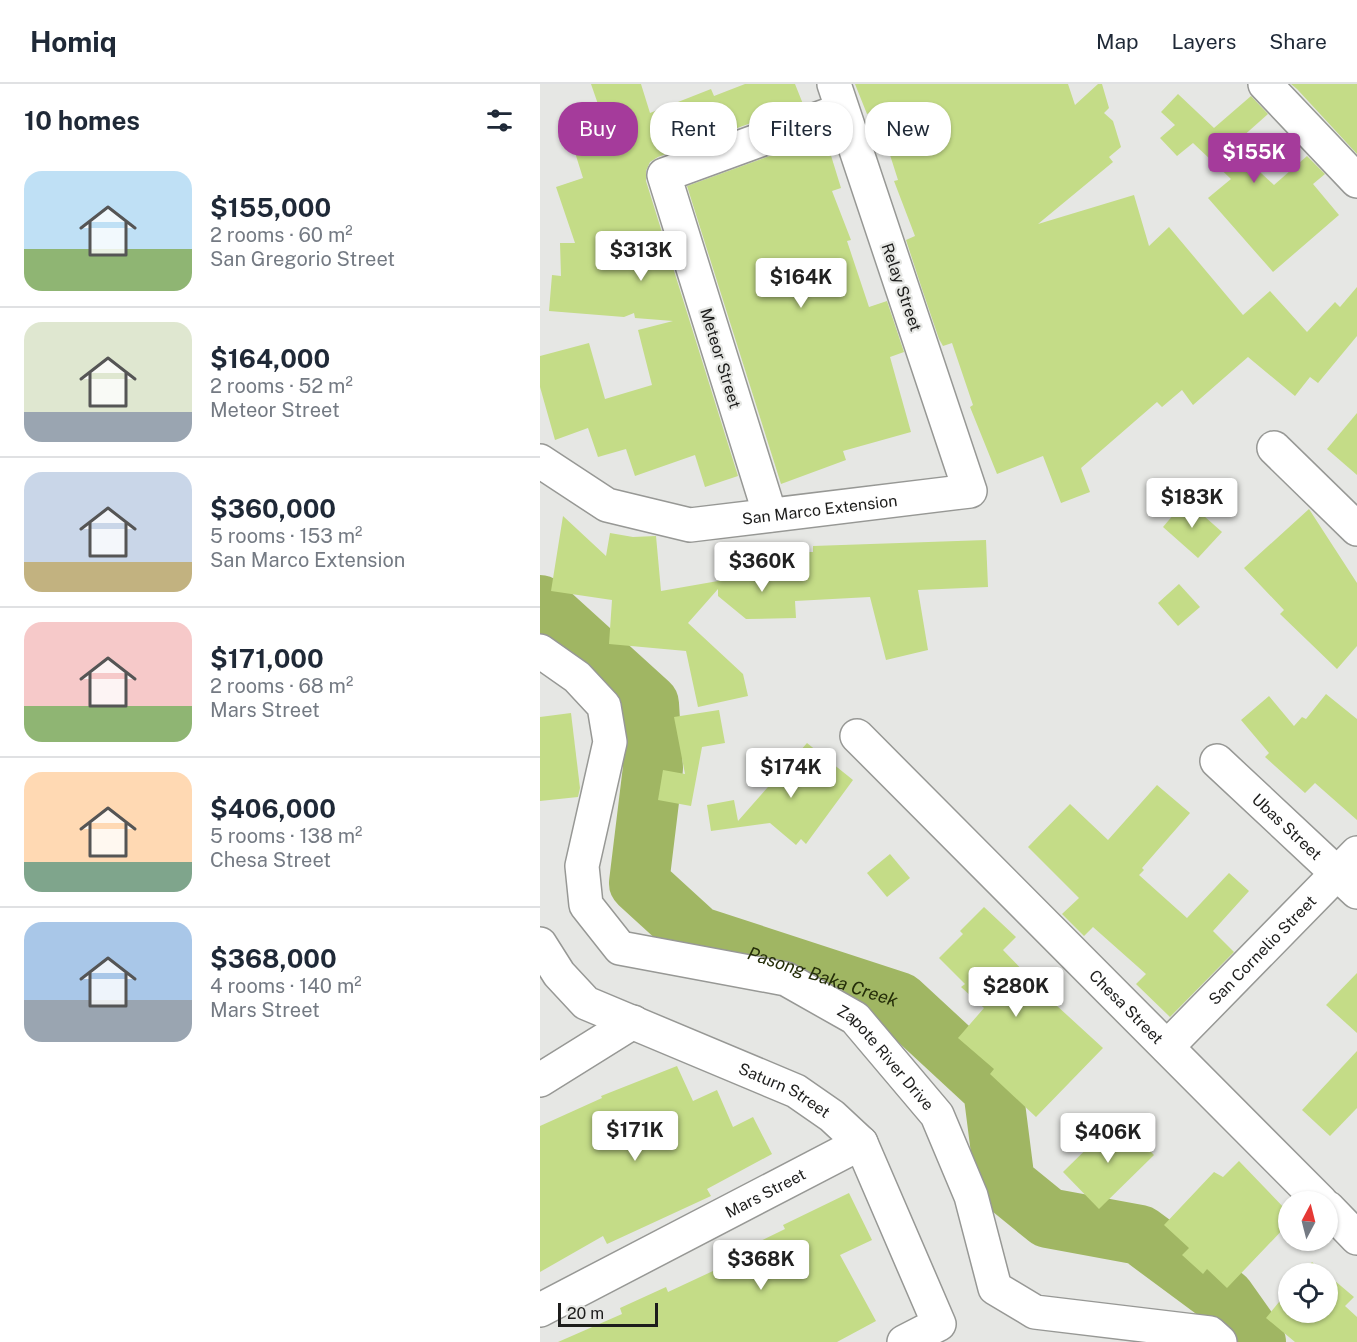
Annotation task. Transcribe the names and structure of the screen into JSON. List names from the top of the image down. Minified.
{"streets":{"street":["Relay Street","Meteor Street","San Marco Extension","Ubas Street","San Cornelio Street","Chesa Street","Zapote River Drive","Saturn Street","Mars Street"]},"crossings":[["Relay Street","Meteor Street"],["Relay Street","San Marco Extension"],["Meteor Street","San Marco Extension"],["Ubas Street","San Cornelio Street"],["San Cornelio Street","Chesa Street"],["Saturn Street","Mars Street"]],"water":["Pasong Baka Creek"],"scale_bar":"20 m","north":"top","page":{"header":"Homiq","nav":["Map","Layers","Share"],"heading":"10 homes","chip":["Buy","Rent","Filters","New"],"price":["$155K","$313K","$164K","$183K","$360K","$174K","$280K","$171K","$406K","$368K"],"list":[{"name":"$155,000","note":"2 rooms · 60 m² · San Gregorio Street"},{"name":"$164,000","note":"2 rooms · 52 m² · Meteor Street"},{"name":"$360,000","note":"5 rooms · 153 m² · San Marco Extension"},{"name":"$171,000","note":"2 rooms · 68 m² · Mars Street"},{"name":"$406,000","note":"5 rooms · 138 m² · Chesa Street"},{"name":"$368,000","note":"4 rooms · 140 m² · Mars Street"}],"scale":"20 m"}}
